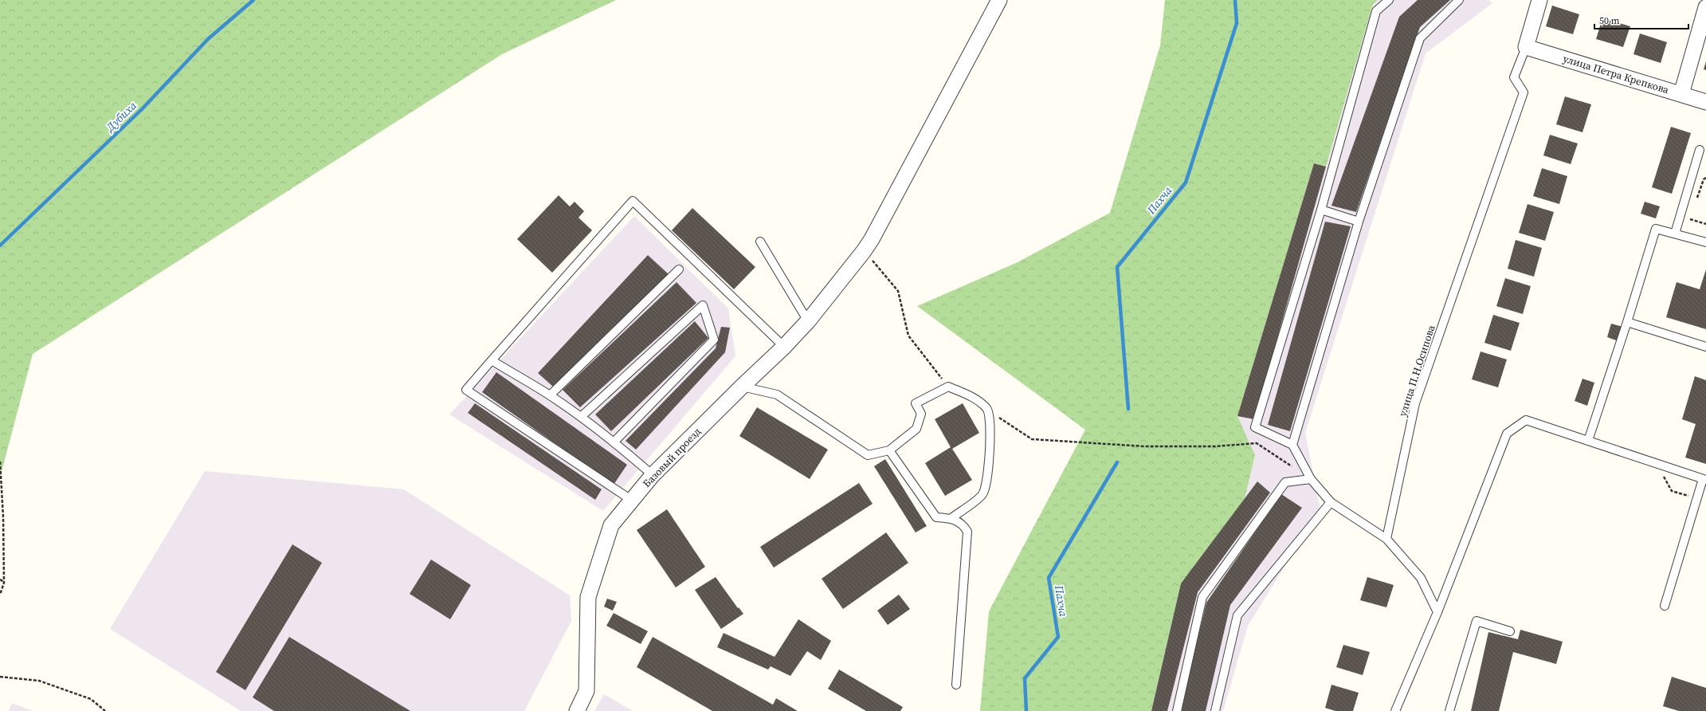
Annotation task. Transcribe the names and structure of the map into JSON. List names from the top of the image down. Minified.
{"streets":{"street":["улица Петра Крепкова","Базовый проезд"],"lane":["улица П.Н.Осипова"]},"crossings":[["улица Петра Крепкова","улица П.Н.Осипова"]],"water":["Дубиха","Пахча"],"scale_bar":"50 m"}
